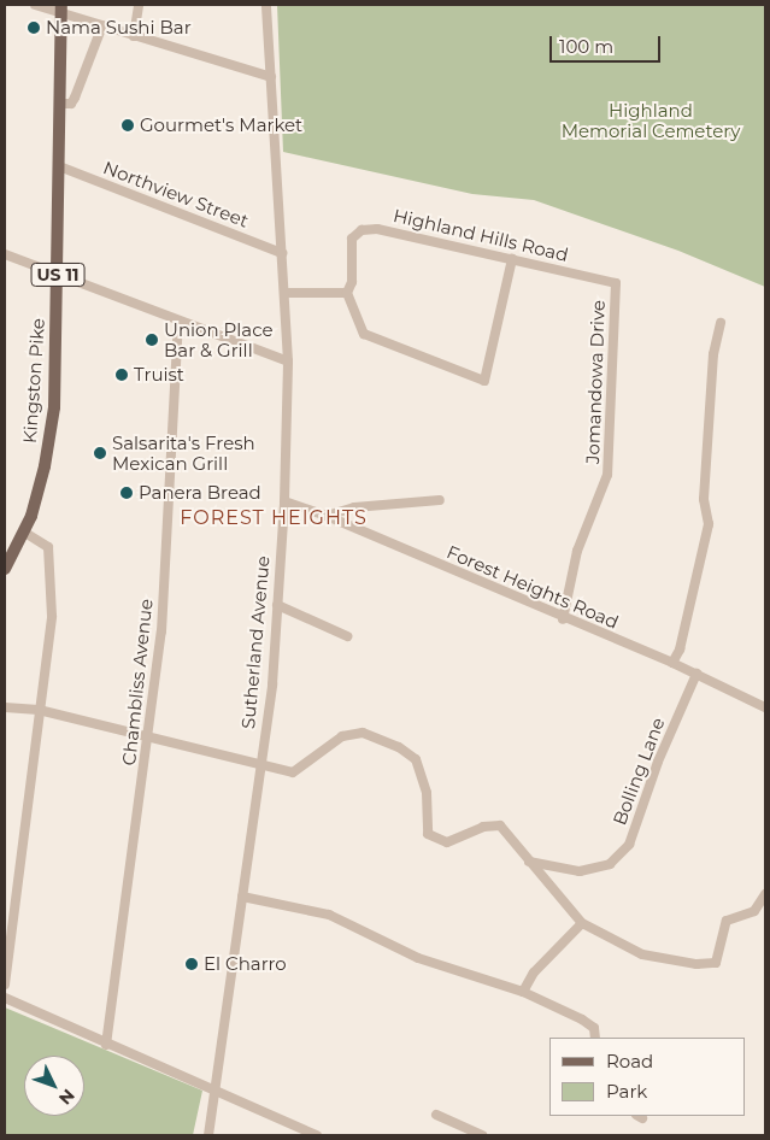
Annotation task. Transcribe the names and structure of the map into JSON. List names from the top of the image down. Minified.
{"streets":{"main road":["US 11","Kingston Pike"],"street":["Northview Street","Highland Hills Road","Jomandowa Drive","Forest Heights Road","Sutherland Avenue","Chambliss Avenue","Bolling Lane"]},"crossings":[["Northview Street","Kingston Pike"],["Northview Street","Sutherland Avenue"],["Highland Hills Road","Jomandowa Drive"],["Jomandowa Drive","Forest Heights Road"],["Forest Heights Road","Sutherland Avenue"],["Forest Heights Road","Bolling Lane"]],"districts":["FOREST HEIGHTS"],"parks":["Highland Memorial Cemetery"],"places":["Nama Sushi Bar","Gourmet's Market","Union Place Bar & Grill","Truist","Salsarita's Fresh Mexican Grill","Panera Bread","El Charro"],"legend":["Road","Park"],"scale_bar":"100 m","north":"bottom right"}
